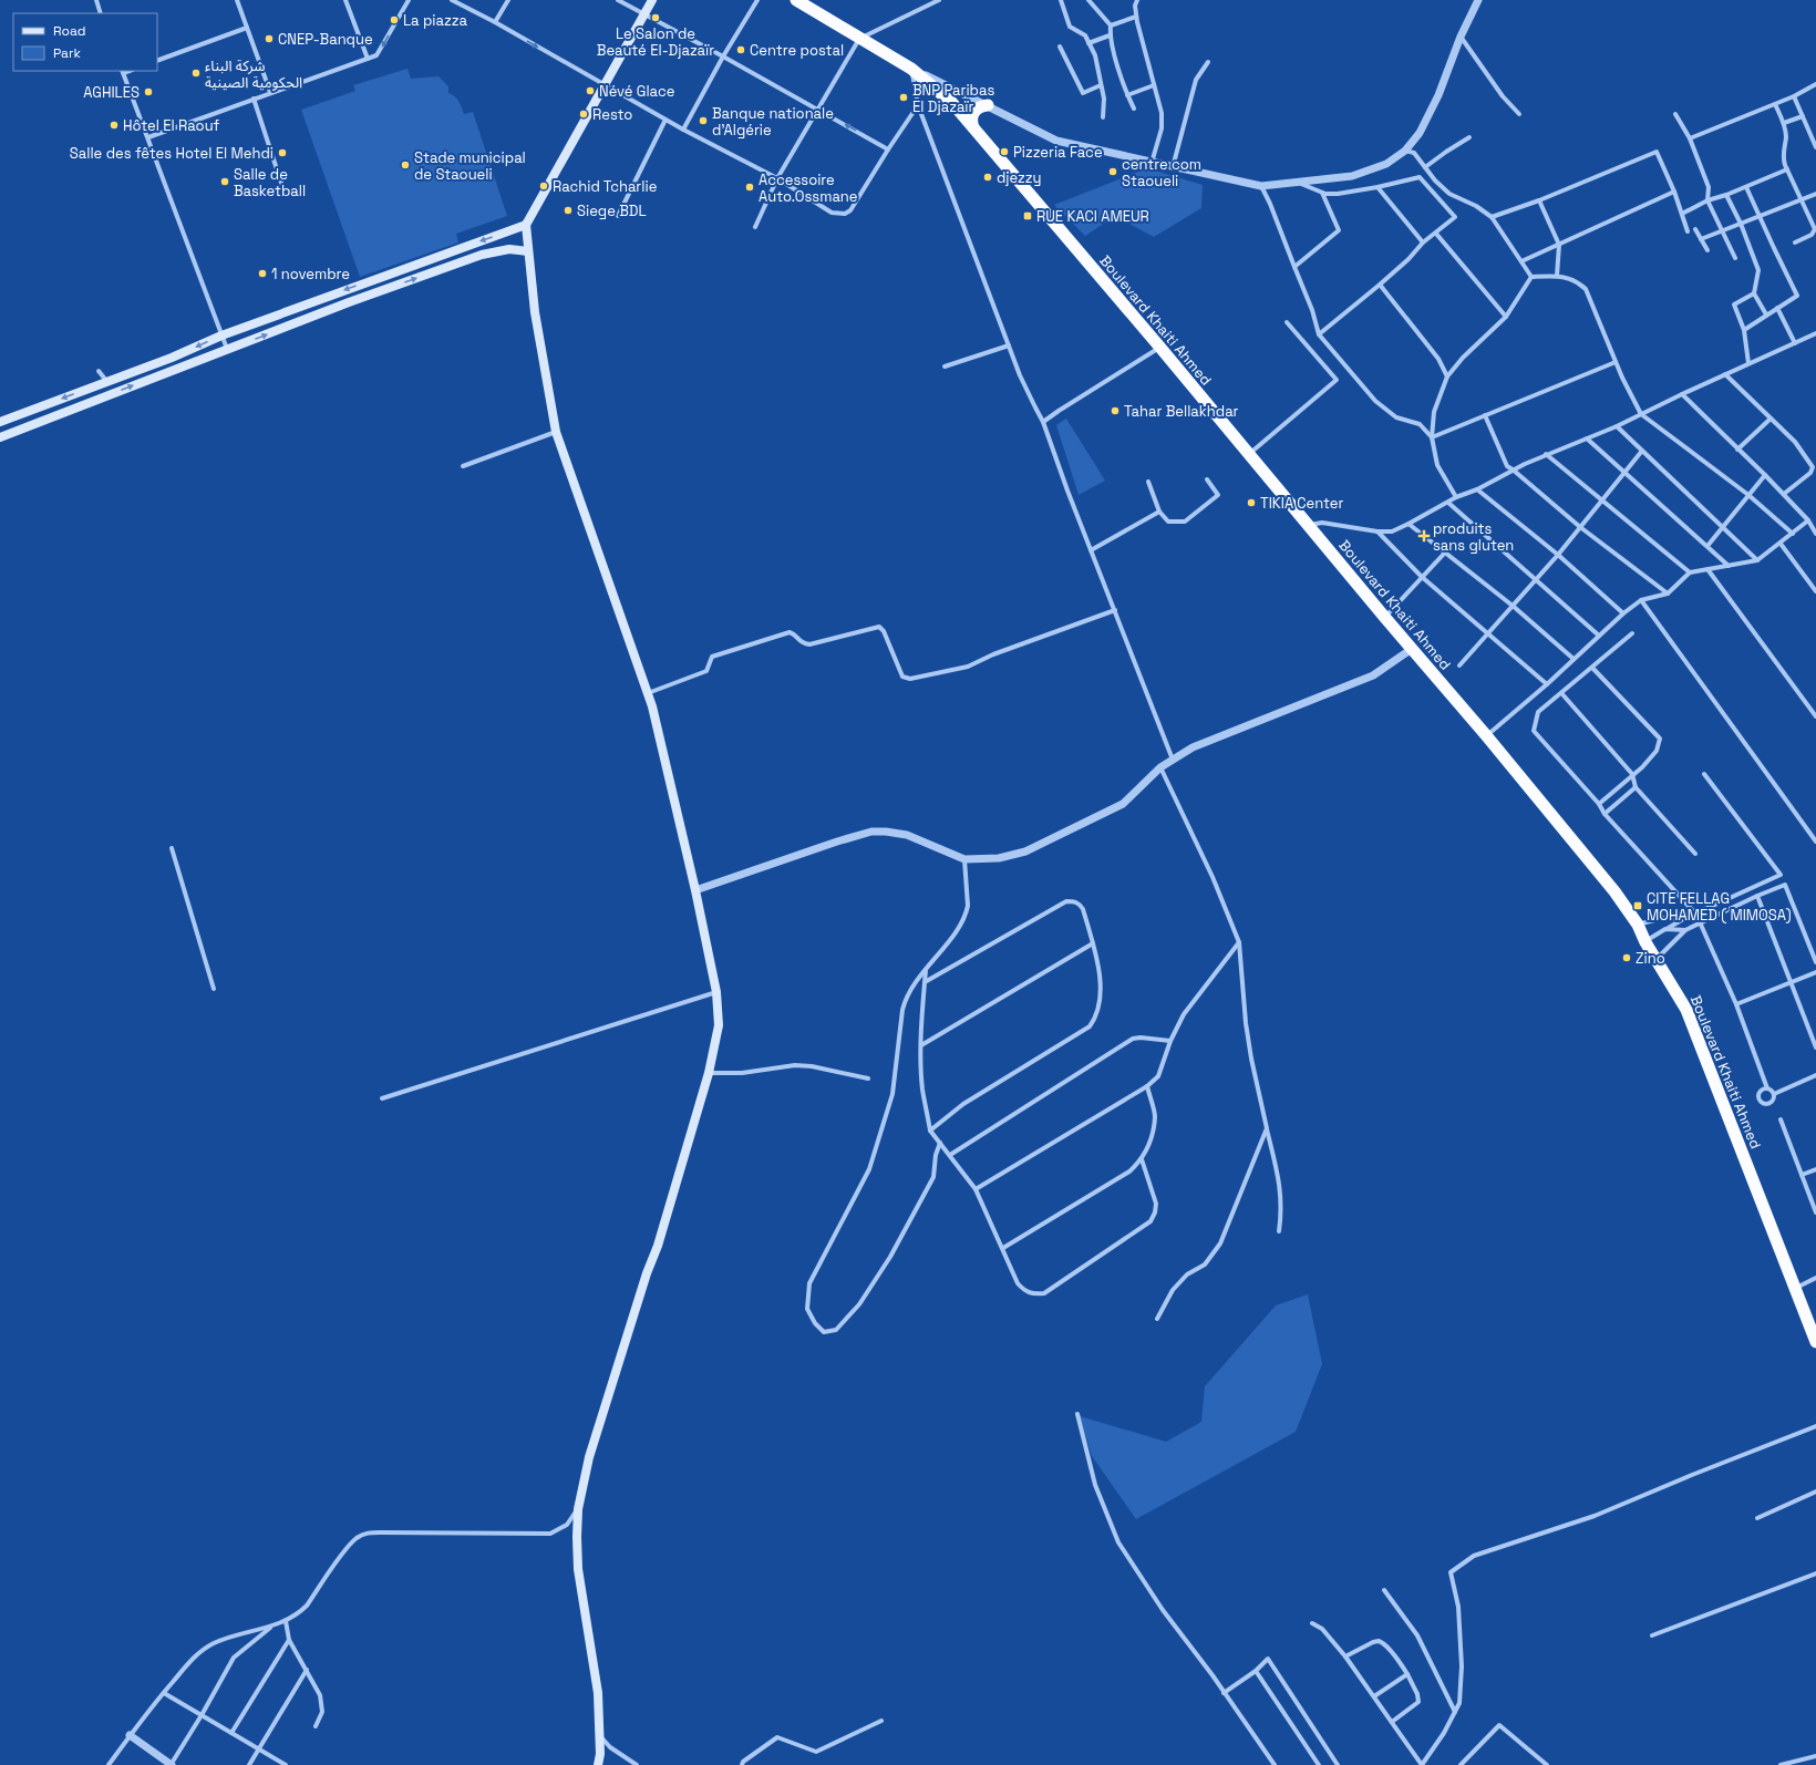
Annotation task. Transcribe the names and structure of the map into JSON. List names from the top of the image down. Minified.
{"streets":{"highway":["Boulevard Khaiti Ahmed"]},"places":{"other":["Le Salon de Beauté El-Djazaïr","La piazza","CNEP-Banque","Centre postal","شركة البناء الحكومية الصينية","Névé Glace","AGHILES","BNP Paribas El Djazaïr","Resto","Banque nationale d'Algérie","Hôtel El Raouf","Pizzeria Face","Salle des fêtes Hotel El Mehdi","Stade municipal de Staoueli","centre com Staoueli","djezzy","Salle de Basketball","Rachid Tcharlie","Accessoire Auto.Ossmane","Siege BDL","1 novembre","Tahar Bellakhdar","TIKIA Center","Zino"],"transit":["RUE KACI AMEUR","CITE FELLAG MOHAMED ( MIMOSA)"],"health":["produits sans gluten"]},"legend":["Road","Park"]}
